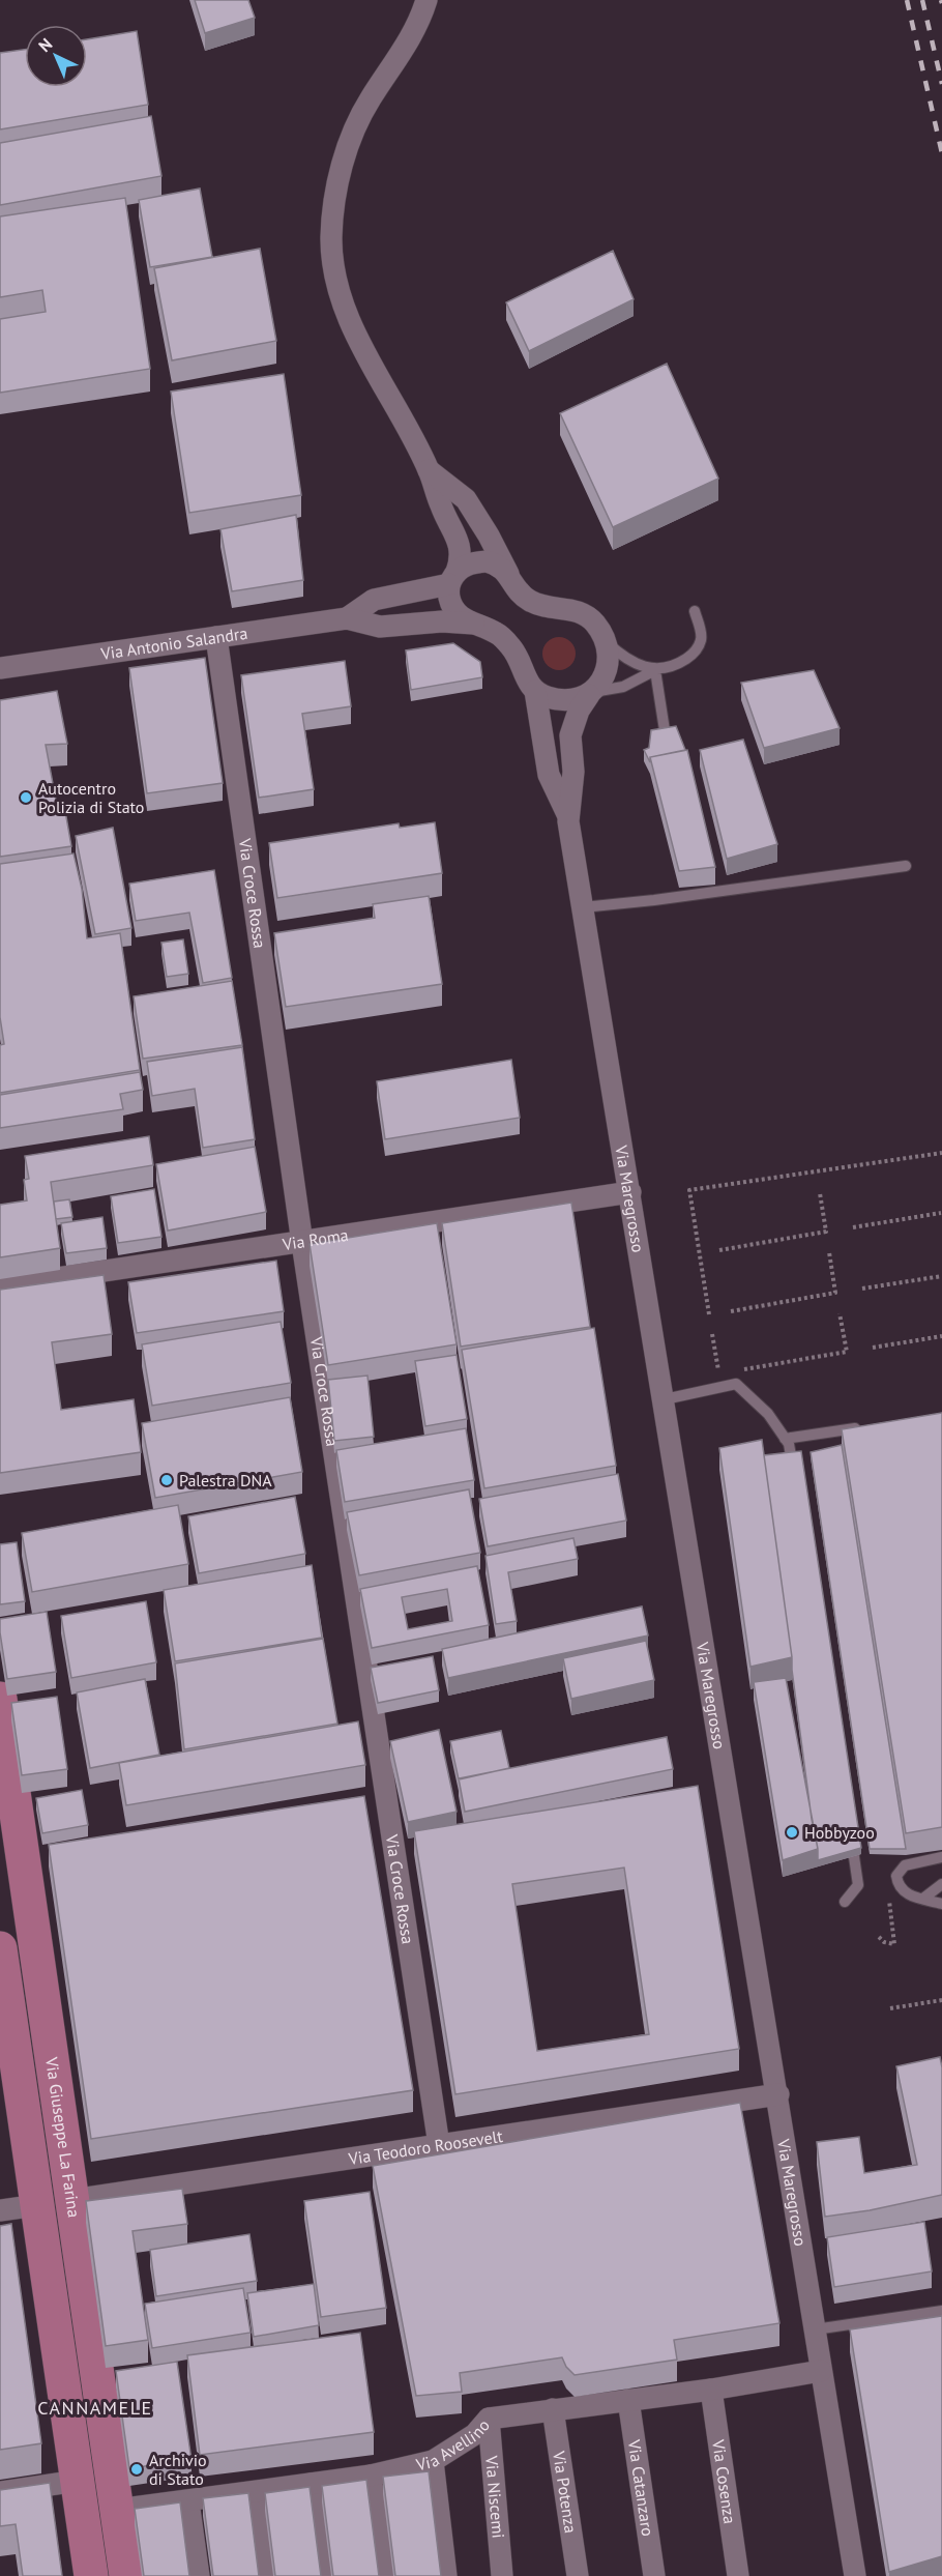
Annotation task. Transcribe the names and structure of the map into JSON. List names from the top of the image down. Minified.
{"streets":{"main road":["Via Giuseppe La Farina"],"street":["Via Antonio Salandra","Via Croce Rossa","Via Maregrosso","Via Roma","Via Teodoro Roosevelt","Via Avellino","Via Cosenza","Via Catanzaro","Via Potenza","Via Niscemi"]},"crossings":[["Via Antonio Salandra","Via Croce Rossa"],["Via Croce Rossa","Via Roma"],["Via Croce Rossa","Via Teodoro Roosevelt"],["Via Maregrosso","Via Roma"],["Via Maregrosso","Via Teodoro Roosevelt"],["Via Maregrosso","Via Avellino"],["Via Giuseppe La Farina","Via Teodoro Roosevelt"],["Via Giuseppe La Farina","Via Avellino"],["Via Avellino","Via Cosenza"],["Via Avellino","Via Catanzaro"],["Via Avellino","Via Potenza"],["Via Avellino","Via Niscemi"]],"districts":["CANNAMELE"],"places":["Autocentro Polizia di Stato","Palestra DNA","Hobbyzoo","Archivio di Stato"],"north":"top left"}
